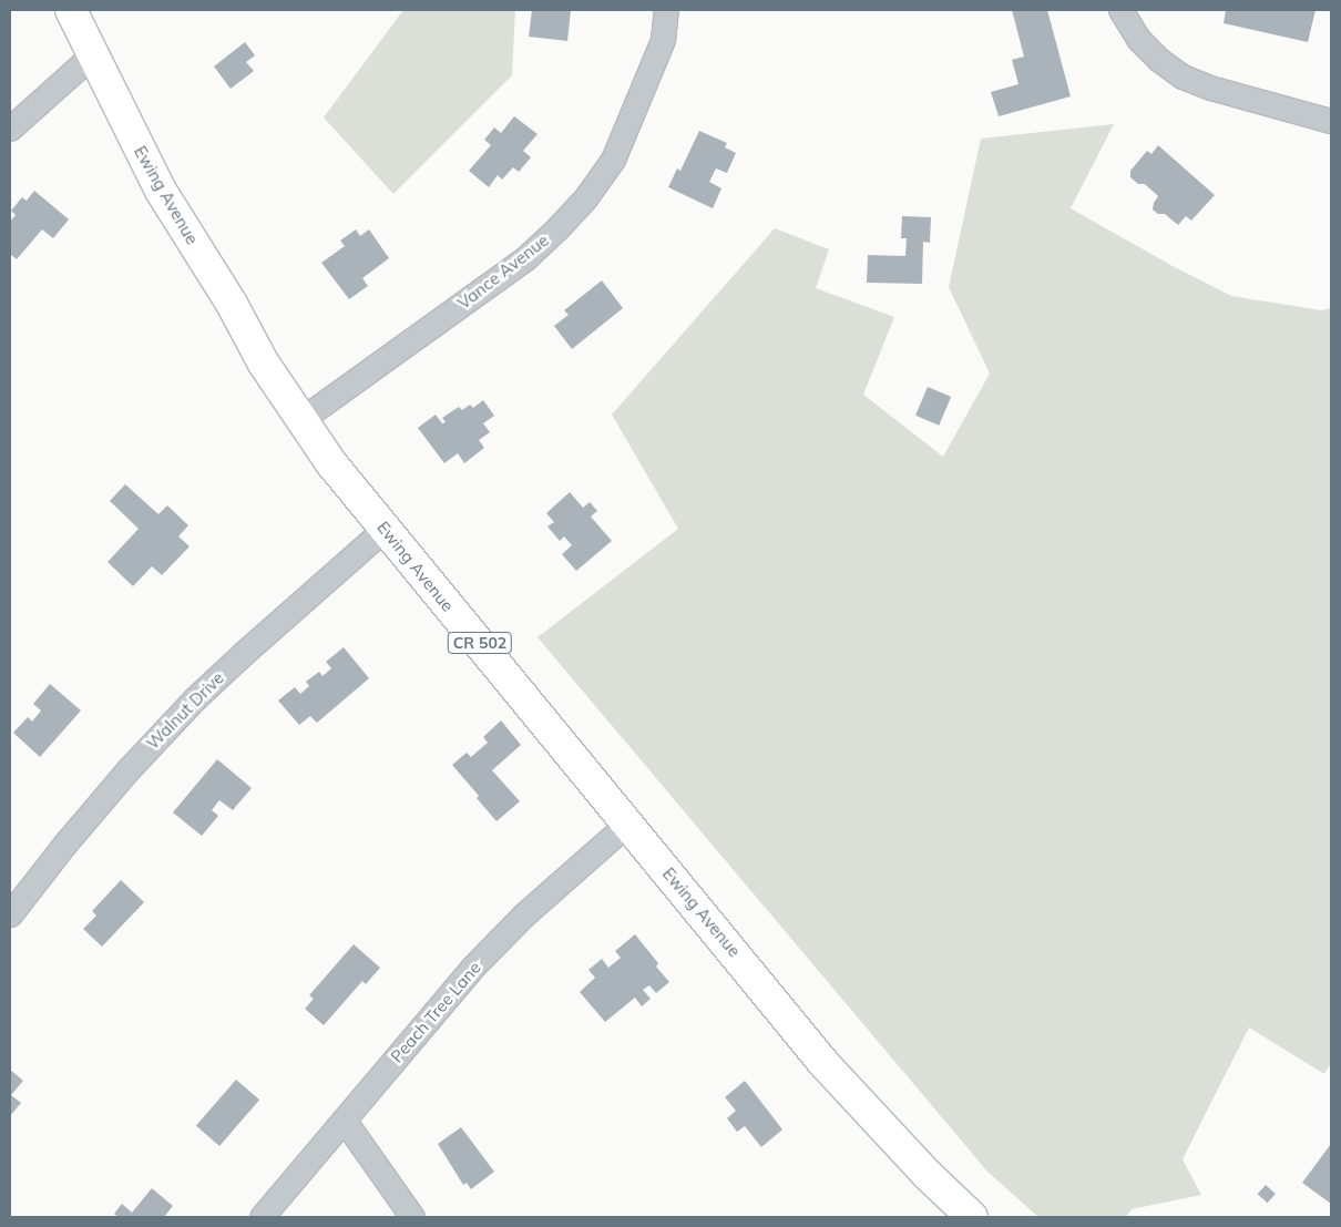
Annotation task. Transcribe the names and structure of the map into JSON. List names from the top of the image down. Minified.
{"streets":{"main road":["Ewing Avenue","CR 502"],"street":["Vance Avenue","Walnut Drive","Peach Tree Lane"]},"crossings":[["Ewing Avenue","Vance Avenue"],["Ewing Avenue","Walnut Drive"],["Ewing Avenue","Peach Tree Lane"]]}
